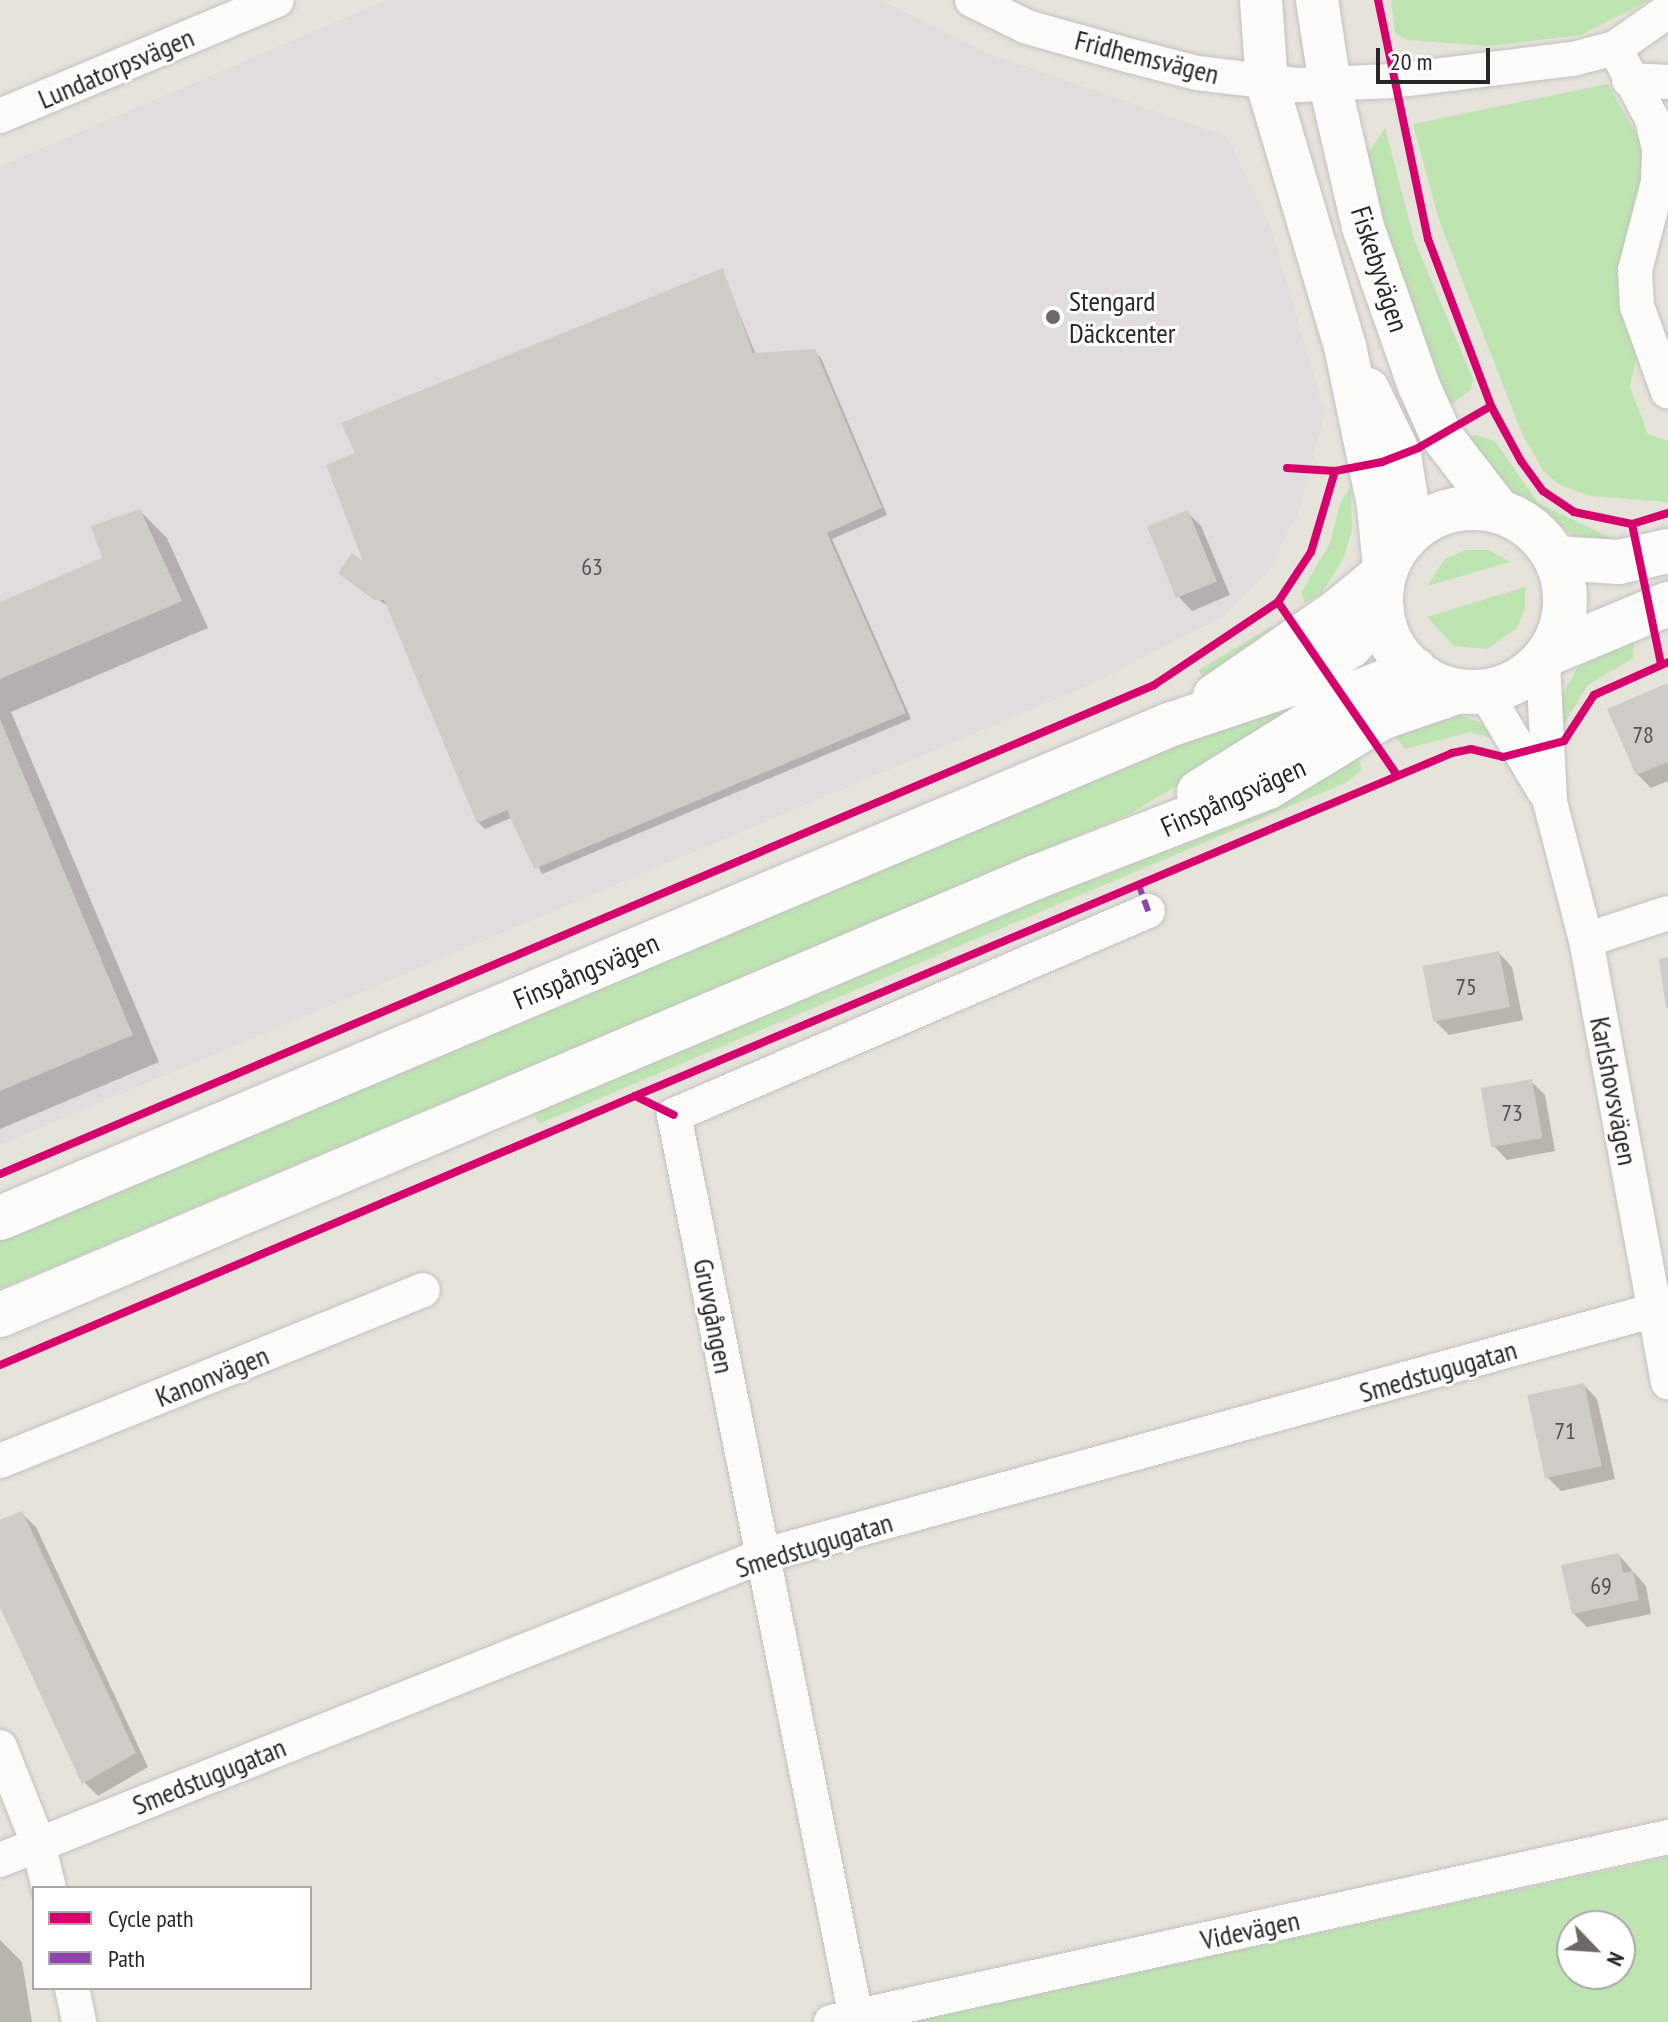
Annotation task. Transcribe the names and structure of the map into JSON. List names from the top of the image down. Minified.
{"streets":{"main road":["Finspångsvägen"],"street":["Fridhemsvägen","Lundatorpsvägen","Fiskebyvägen","Karlshovsvägen","Gruvgången","Smedstugugatan","Kanonvägen","Videvägen"]},"crossings":[["Fridhemsvägen","Fiskebyvägen"],["Fiskebyvägen","Finspångsvägen"],["Fiskebyvägen","Karlshovsvägen"],["Finspångsvägen","Karlshovsvägen"],["Karlshovsvägen","Smedstugugatan"],["Gruvgången","Smedstugugatan"],["Gruvgången","Videvägen"]],"places":["Stengard Däckcenter"],"house_numbers":["63","78","75","73","71","69"],"legend":["Cycle path","Path"],"scale_bar":"20 m","north":"bottom right"}
